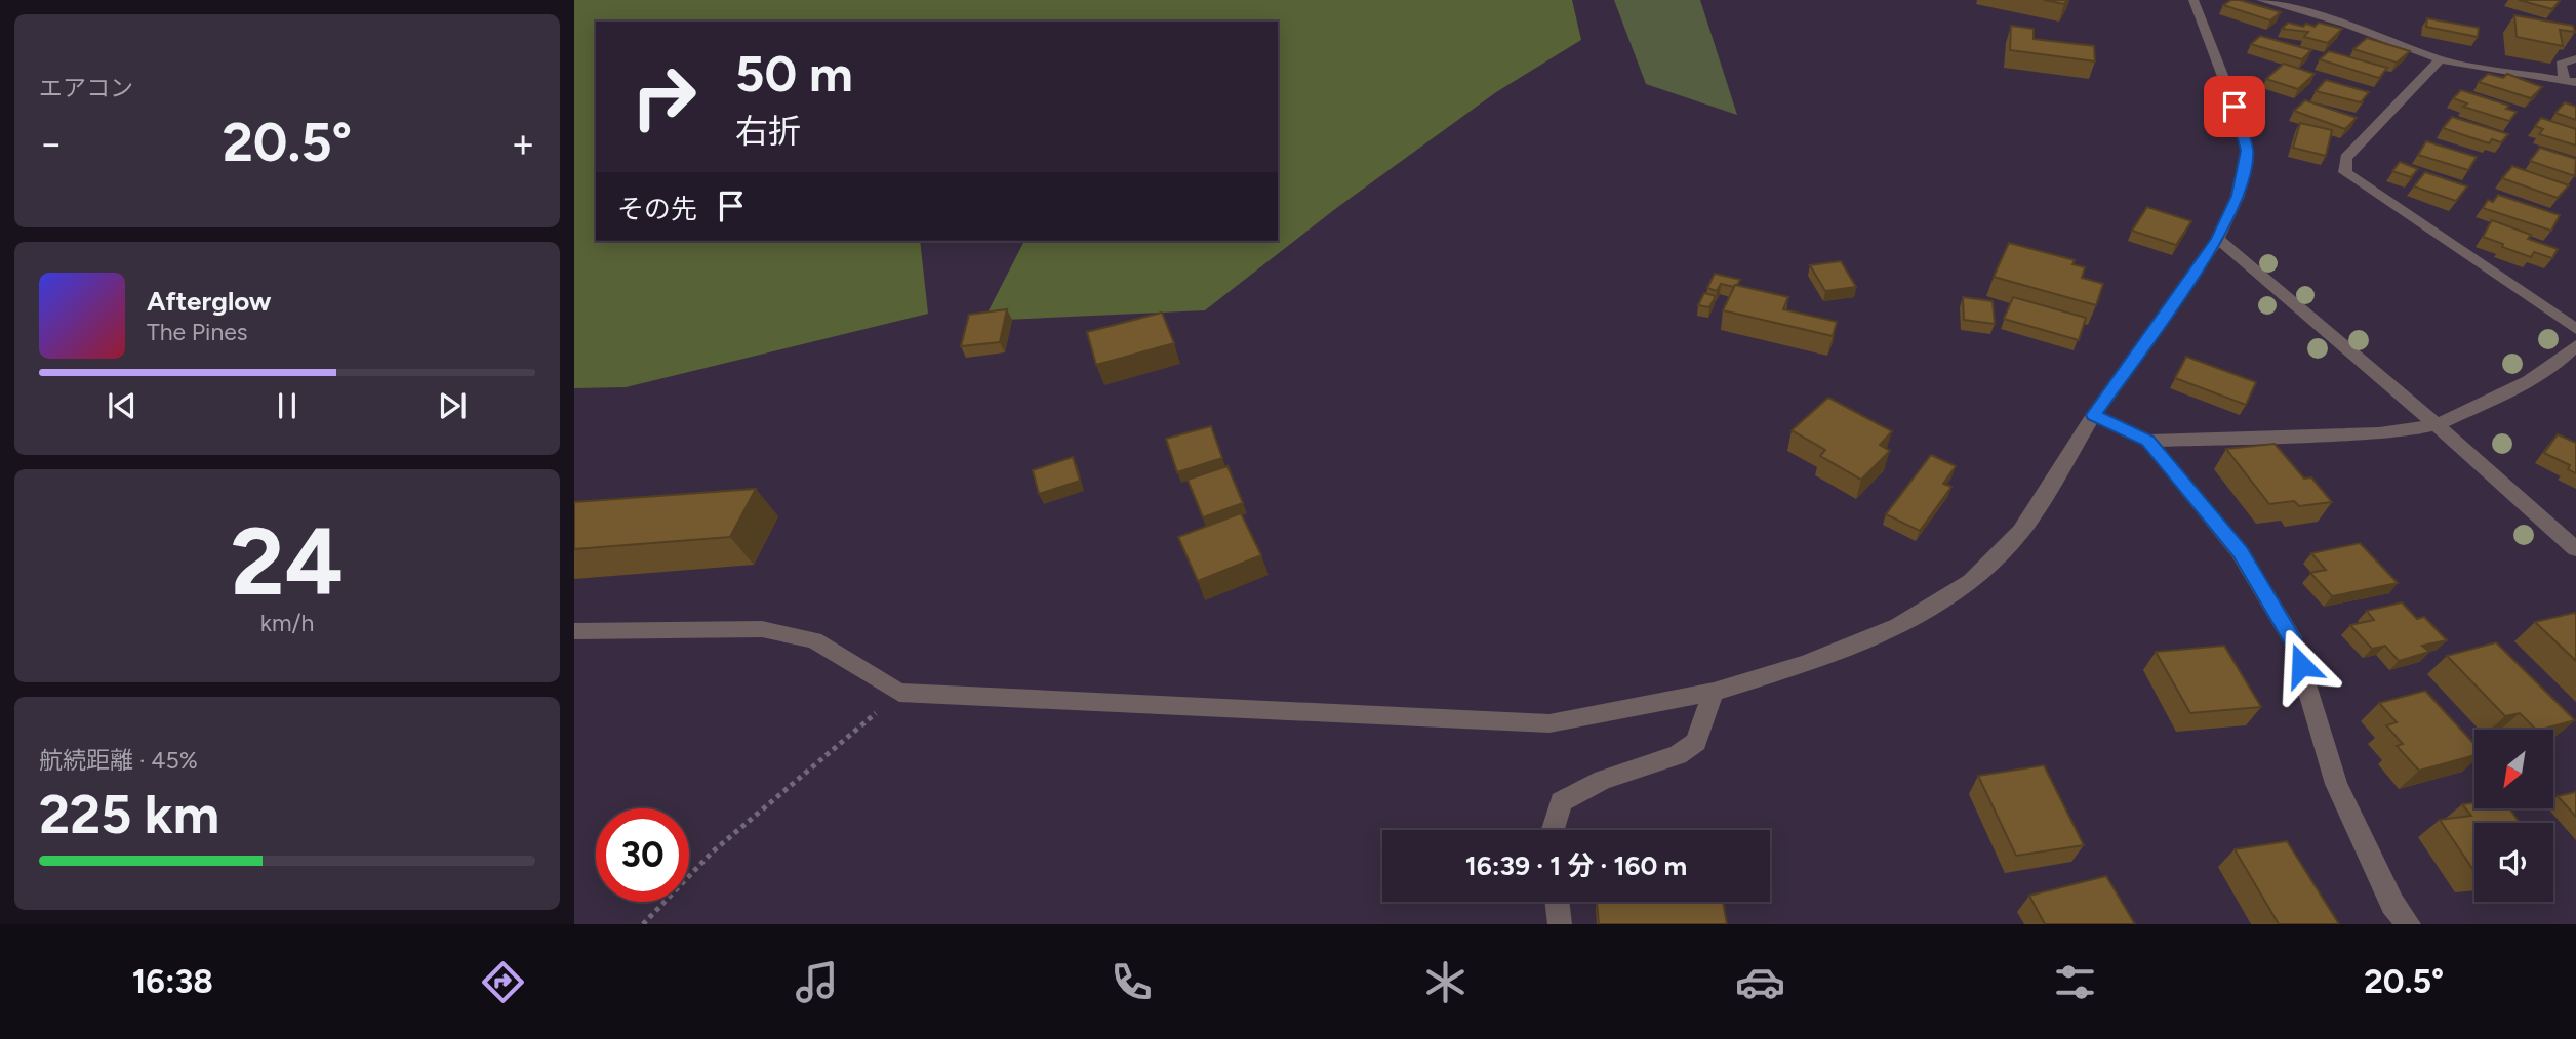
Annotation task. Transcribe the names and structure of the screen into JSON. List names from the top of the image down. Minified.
{"north":"bottom left","page":{"tile":["エアコン",["24","km/h"],["航続距離 · 45%","225 km"]],"turn":["50 m","右折"],"heat":["−","20.5°","+"],"then":"その先","song":["Afterglow","The Pines"],"limit":"30","trip":"16:39 · 1 分 · 160 m","tabs":["16:38","20.5°"]}}
